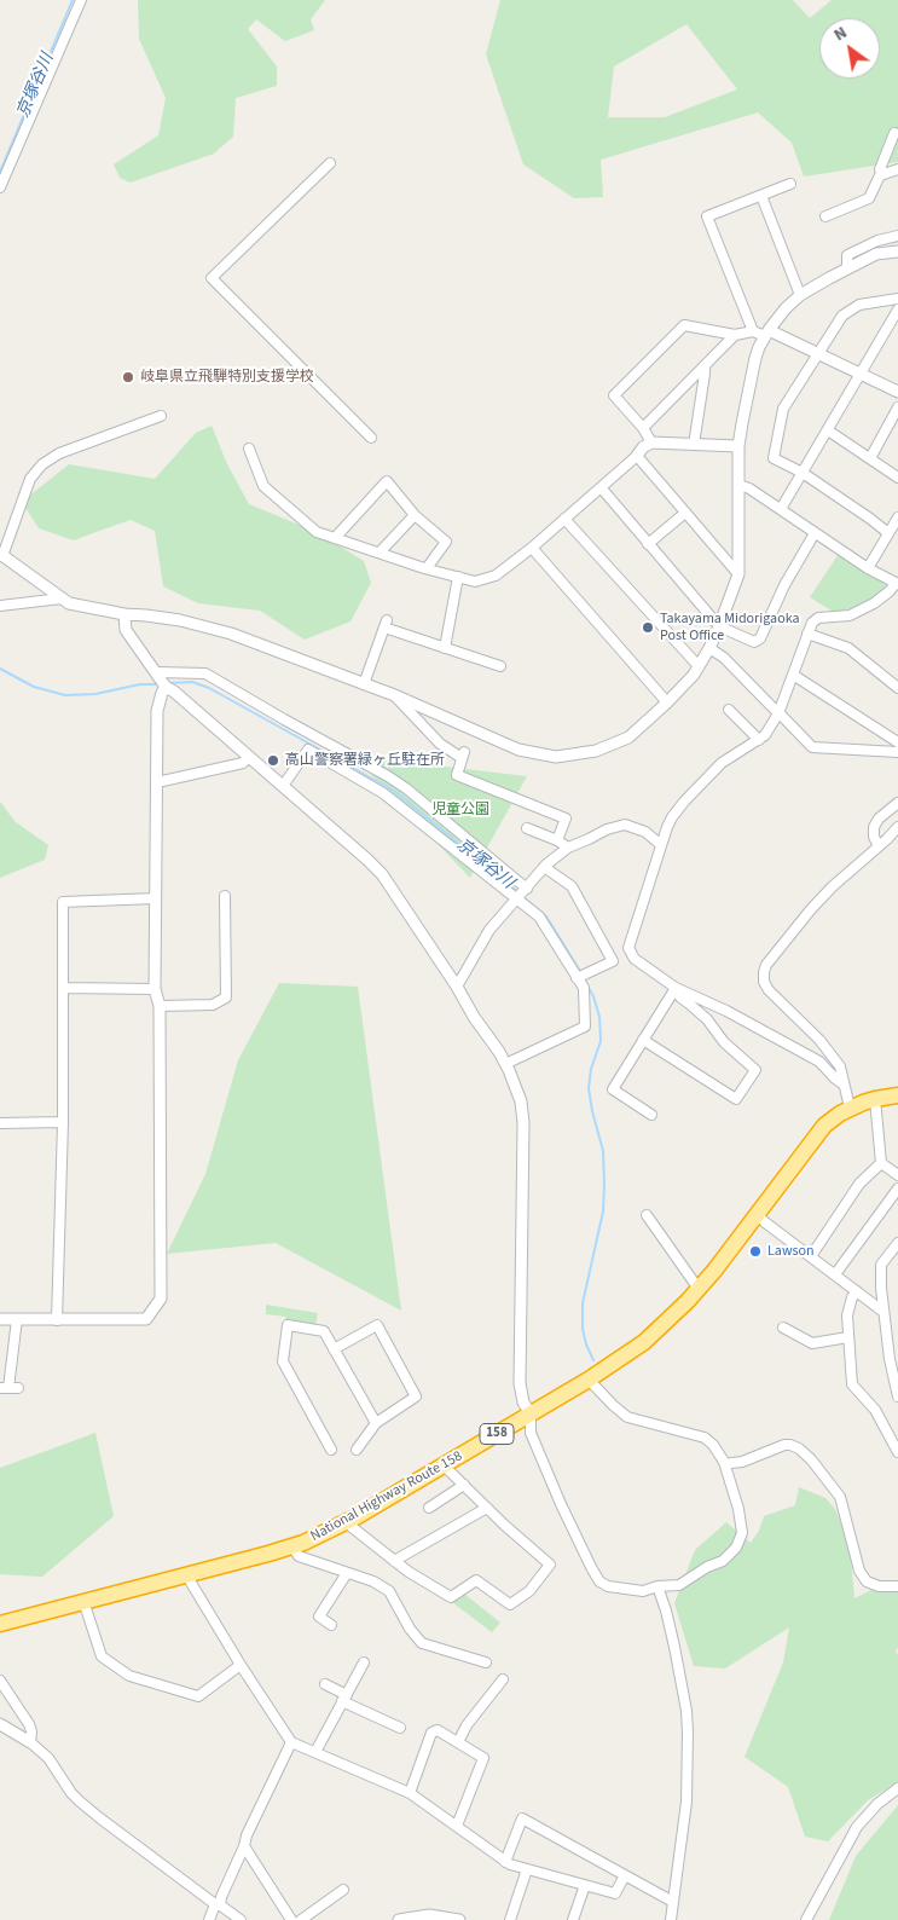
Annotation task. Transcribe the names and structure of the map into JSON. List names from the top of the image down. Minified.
{"streets":{"highway":["158","National Highway Route 158"]},"water":["京塚谷川"],"parks":["児童公園"],"places":["岐阜県立飛騨特別支援学校","Takayama Midorigaoka Post Office","高山警察署緑ヶ丘駐在所","Lawson"],"north":"top left"}
